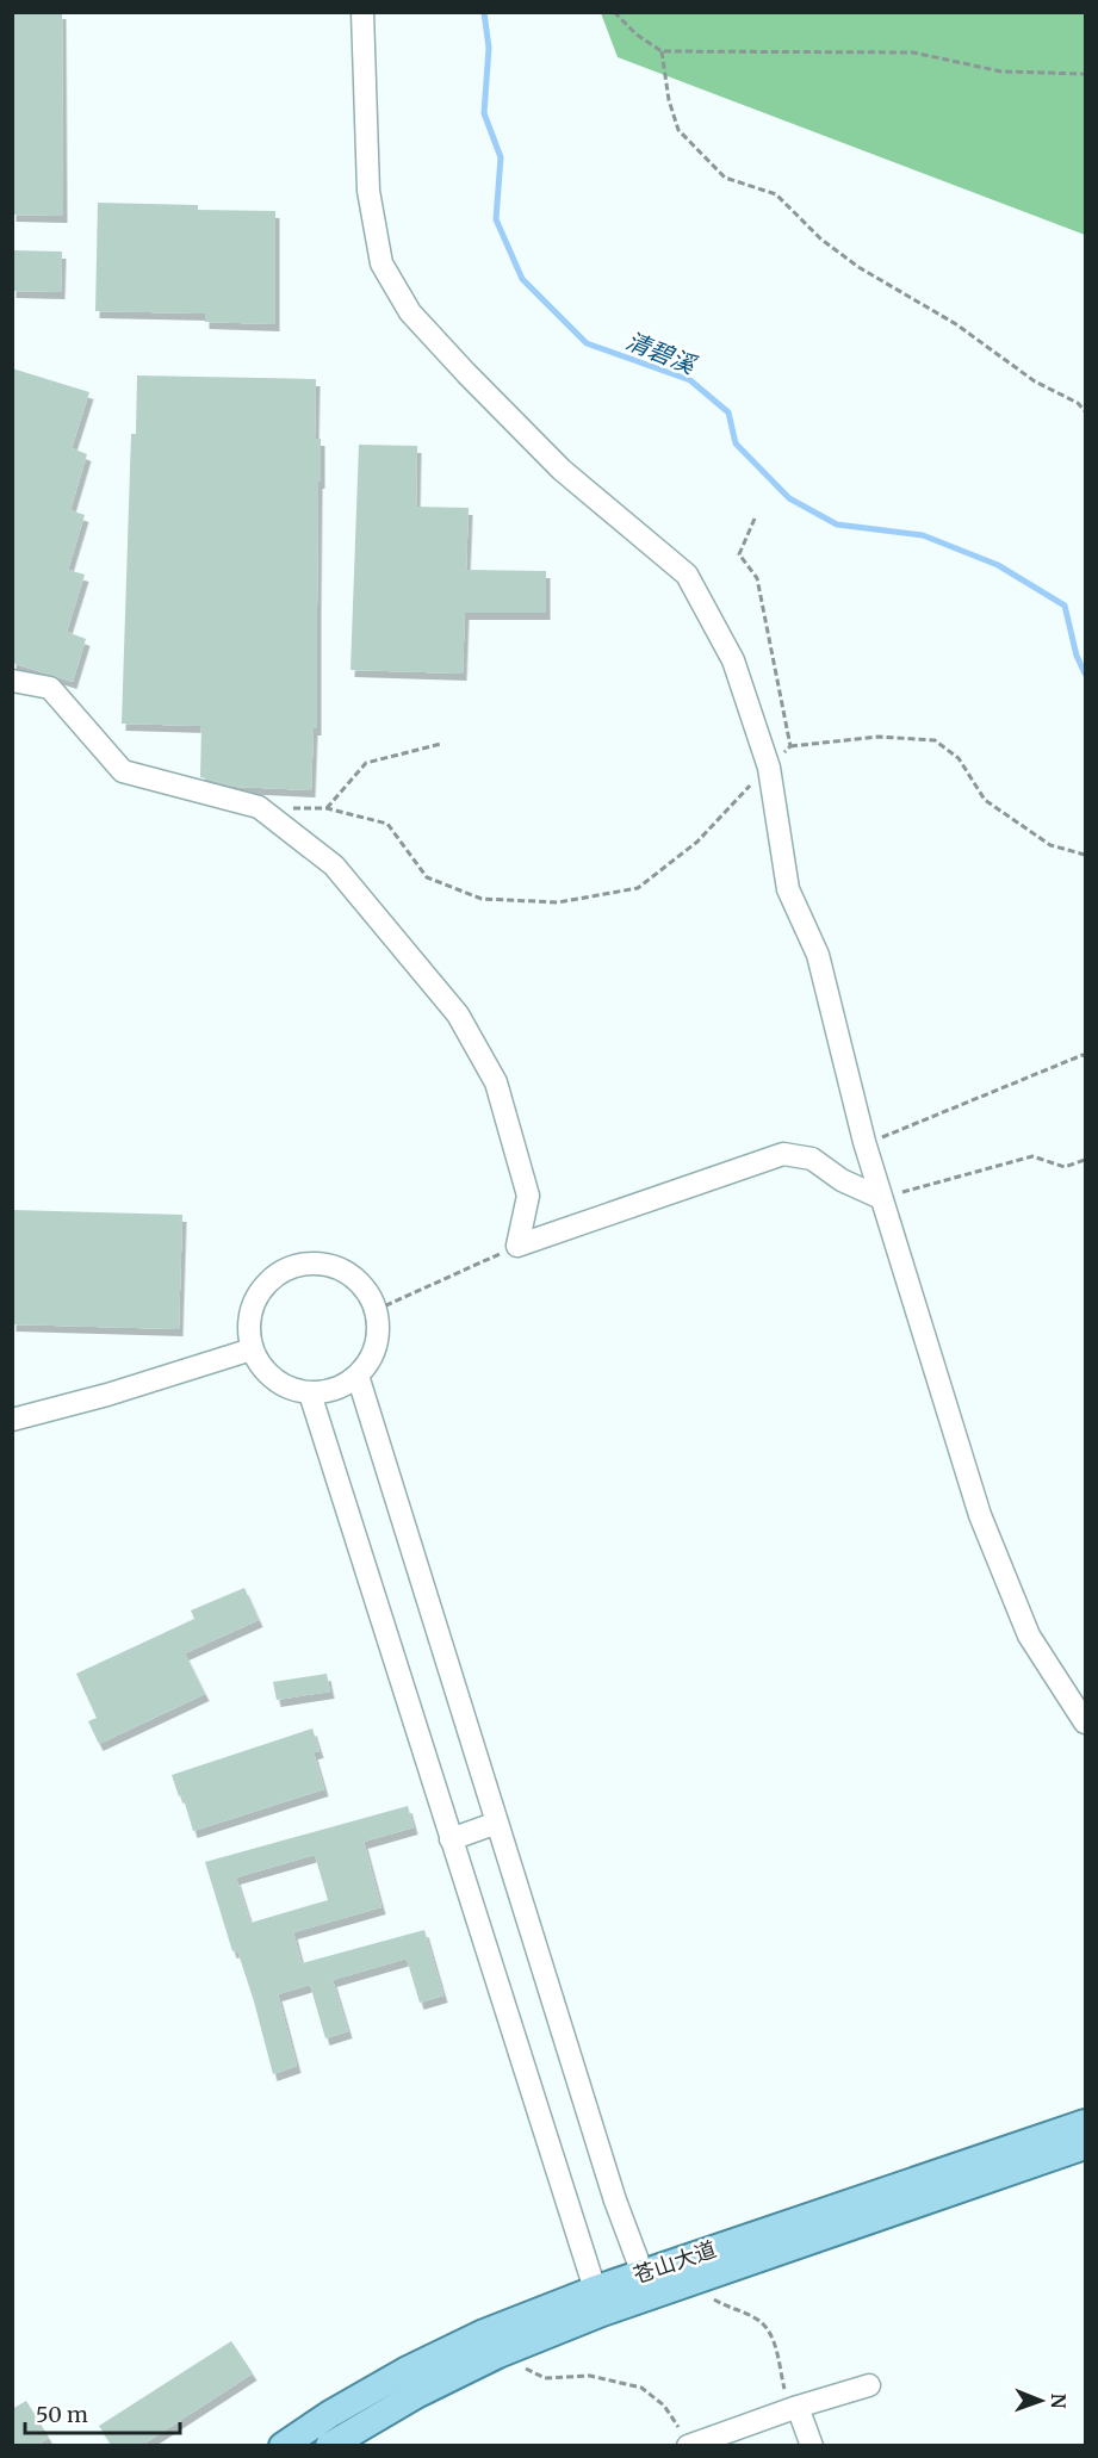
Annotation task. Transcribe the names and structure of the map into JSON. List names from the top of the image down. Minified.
{"streets":{"main road":["苍山大道"]},"water":["清碧溪"],"scale_bar":"50 m","north":"right"}
